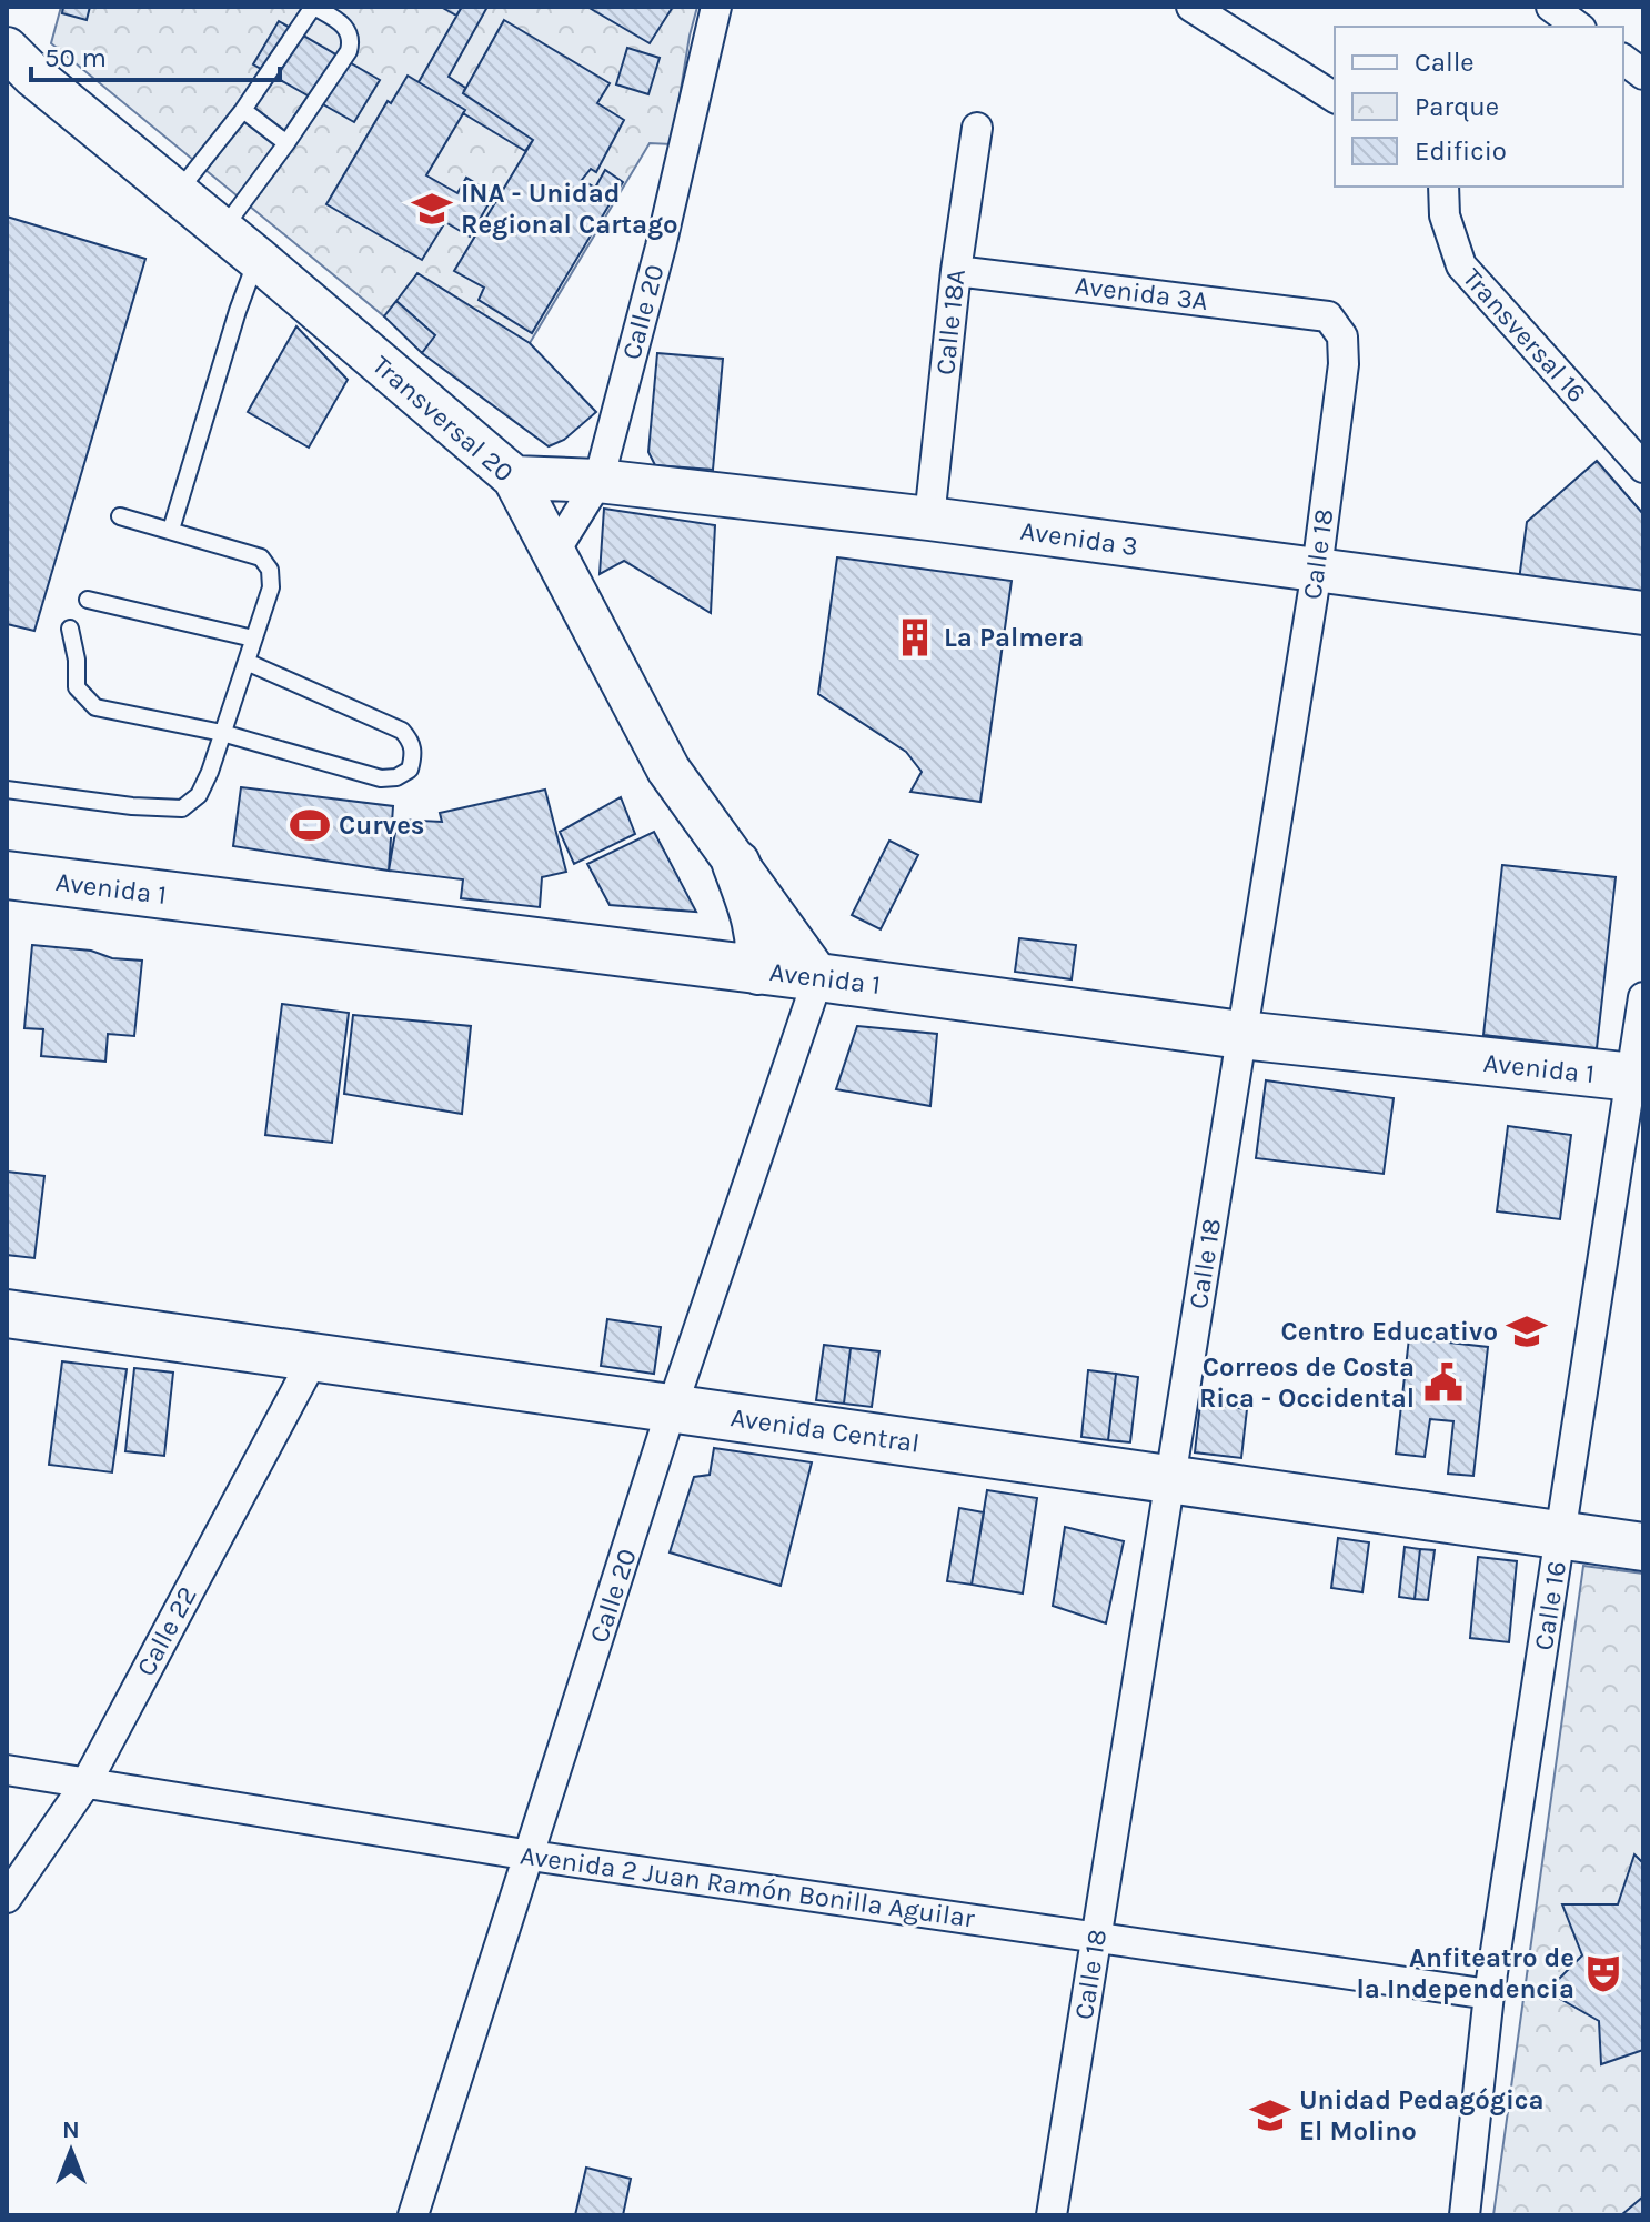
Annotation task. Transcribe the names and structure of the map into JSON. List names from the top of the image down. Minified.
{"streets":{"main road":["Avenida 1","Avenida Central"],"street":["Avenida 3A","Calle 20","Calle 18A","Transversal 16","Transversal 20","Avenida 3","Calle 18","Calle 16","Calle 22","Avenida 2 Juan Ramón Bonilla Aguilar"]},"crossings":[["Avenida 3A","Calle 18A"],["Avenida 3A","Calle 18"],["Calle 20","Transversal 20"],["Calle 20","Avenida 3"],["Calle 20","Avenida 1"],["Calle 20","Avenida Central"],["Calle 20","Avenida 2 Juan Ramón Bonilla Aguilar"],["Calle 18A","Avenida 3"],["Transversal 20","Avenida 3"],["Transversal 20","Avenida 1"],["Avenida 3","Calle 18"],["Calle 18","Avenida 1"],["Calle 18","Avenida Central"],["Calle 18","Avenida 2 Juan Ramón Bonilla Aguilar"],["Avenida 1","Calle 16"],["Avenida Central","Calle 16"],["Avenida Central","Calle 22"],["Calle 16","Avenida 2 Juan Ramón Bonilla Aguilar"],["Calle 22","Avenida 2 Juan Ramón Bonilla Aguilar"]],"places":{"school or university":["INA - Unidad Regional Cartago","Centro Educativo","Unidad Pedagógica El Molino"],"building":["La Palmera"],"sports":["Curves"],"public building":["Correos de Costa Rica - Occidental"],"theatre":["Anfiteatro de la Independencia"]},"legend":["Calle","Parque","Edificio"],"scale_bar":"50 m","north":"top"}
